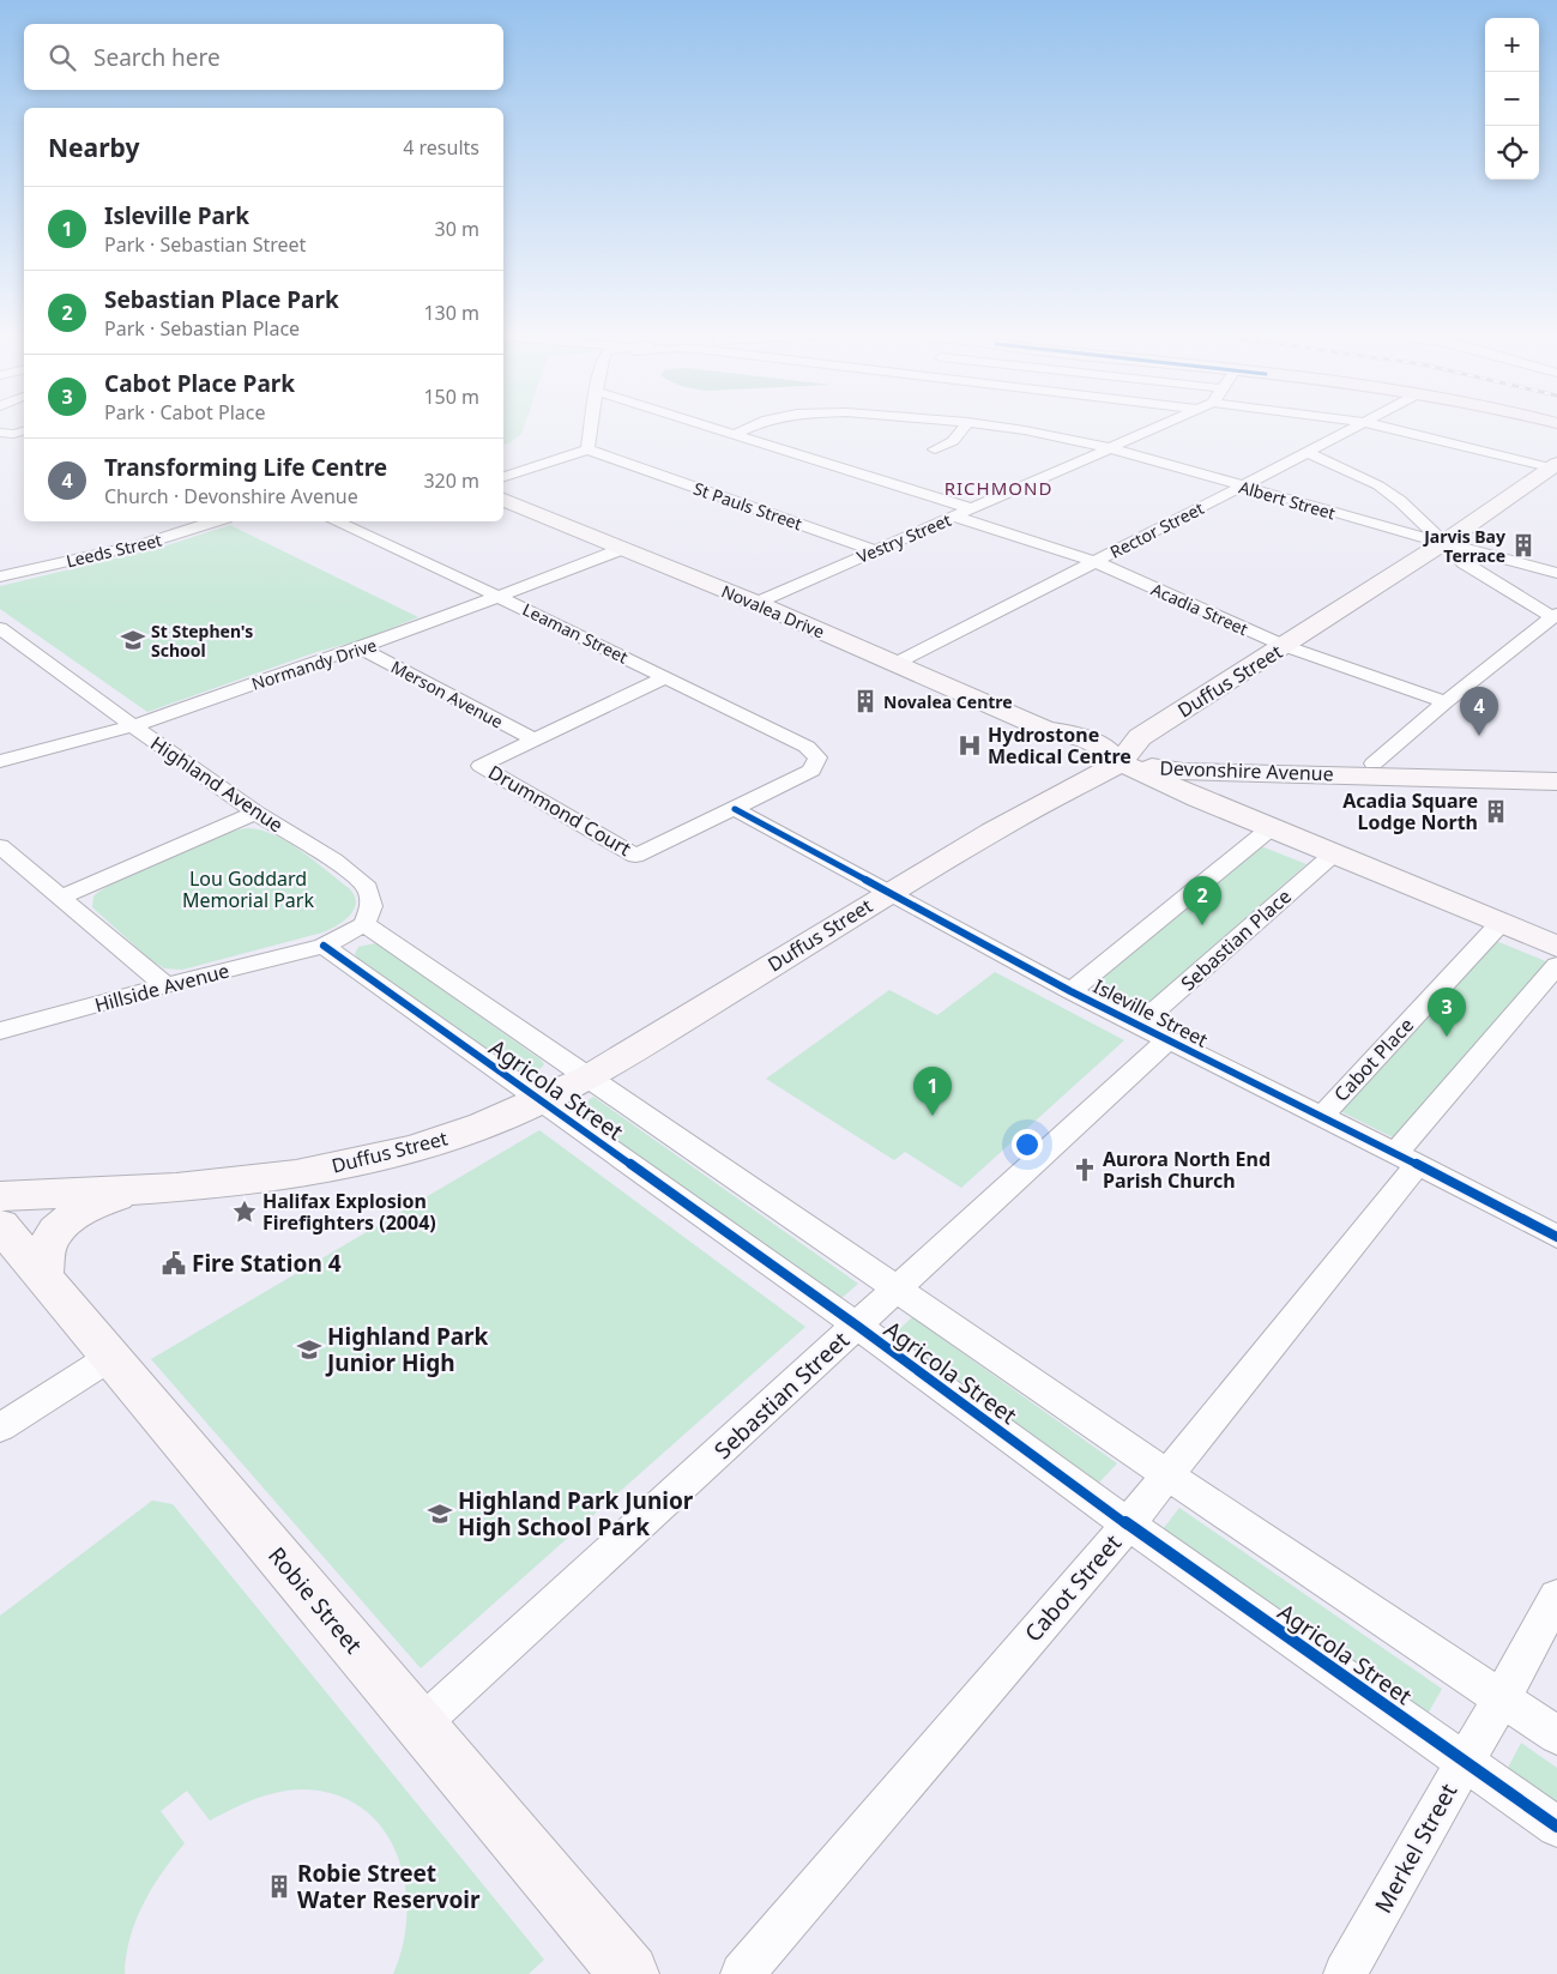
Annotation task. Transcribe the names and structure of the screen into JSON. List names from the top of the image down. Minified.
{"streets":{"street":["Albert Street","St Pauls Street","Rector Street","Vestry Street","Leeds Street","Acadia Street","Novalea Drive","Leaman Street","Normandy Drive","Duffus Street","Merson Avenue","Devonshire Avenue","Highland Avenue","Drummond Court","Sebastian Place","Hillside Avenue","Isleville Street","Cabot Place","Agricola Street","Sebastian Street","Cabot Street","Robie Street","Merkel Street"]},"crossings":[["Albert Street","Rector Street"],["Albert Street","Vestry Street"],["Albert Street","Duffus Street"],["St Pauls Street","Vestry Street"],["Rector Street","Acadia Street"],["Rector Street","Novalea Drive"],["Vestry Street","Acadia Street"],["Vestry Street","Novalea Drive"],["Acadia Street","Duffus Street"],["Novalea Drive","Normandy Drive"],["Novalea Drive","Duffus Street"],["Novalea Drive","Devonshire Avenue"],["Leaman Street","Normandy Drive"],["Leaman Street","Drummond Court"],["Normandy Drive","Merson Avenue"],["Normandy Drive","Highland Avenue"],["Duffus Street","Devonshire Avenue"],["Duffus Street","Isleville Street"],["Duffus Street","Agricola Street"],["Merson Avenue","Drummond Court"],["Highland Avenue","Agricola Street"],["Drummond Court","Isleville Street"],["Sebastian Place","Isleville Street"],["Hillside Avenue","Agricola Street"],["Isleville Street","Cabot Place"],["Isleville Street","Sebastian Street"],["Isleville Street","Cabot Street"],["Agricola Street","Sebastian Street"],["Agricola Street","Cabot Street"],["Agricola Street","Merkel Street"],["Sebastian Street","Robie Street"]],"districts":["RICHMOND"],"parks":["Lou Goddard Memorial Park"],"places":{"building":["Jarvis Bay Terrace","Novalea Centre","Acadia Square Lodge North","Robie Street Water Reservoir"],"school or university":["St Stephen's School","Highland Park Junior High","Highland Park Junior High School Park"],"hospital":["Hydrostone Medical Centre"],"church":["Aurora North End Parish Church"],"place":["Halifax Explosion Firefighters (2004)"],"public building":["Fire Station 4"]},"page":{"map_buttons":["+","−"],"search":"Search here","heading":["Nearby","4 results"],"list":[{"mark":"1","name":"Isleville Park","note":"Park · Sebastian Street","value":"30 m"},{"mark":"2","name":"Sebastian Place Park","note":"Park · Sebastian Place","value":"130 m"},{"mark":"3","name":"Cabot Place Park","note":"Park · Cabot Place","value":"150 m"},{"mark":"4","name":"Transforming Life Centre","note":"Church · Devonshire Avenue","value":"320 m"}],"pins":["4","2","3","1"]}}
